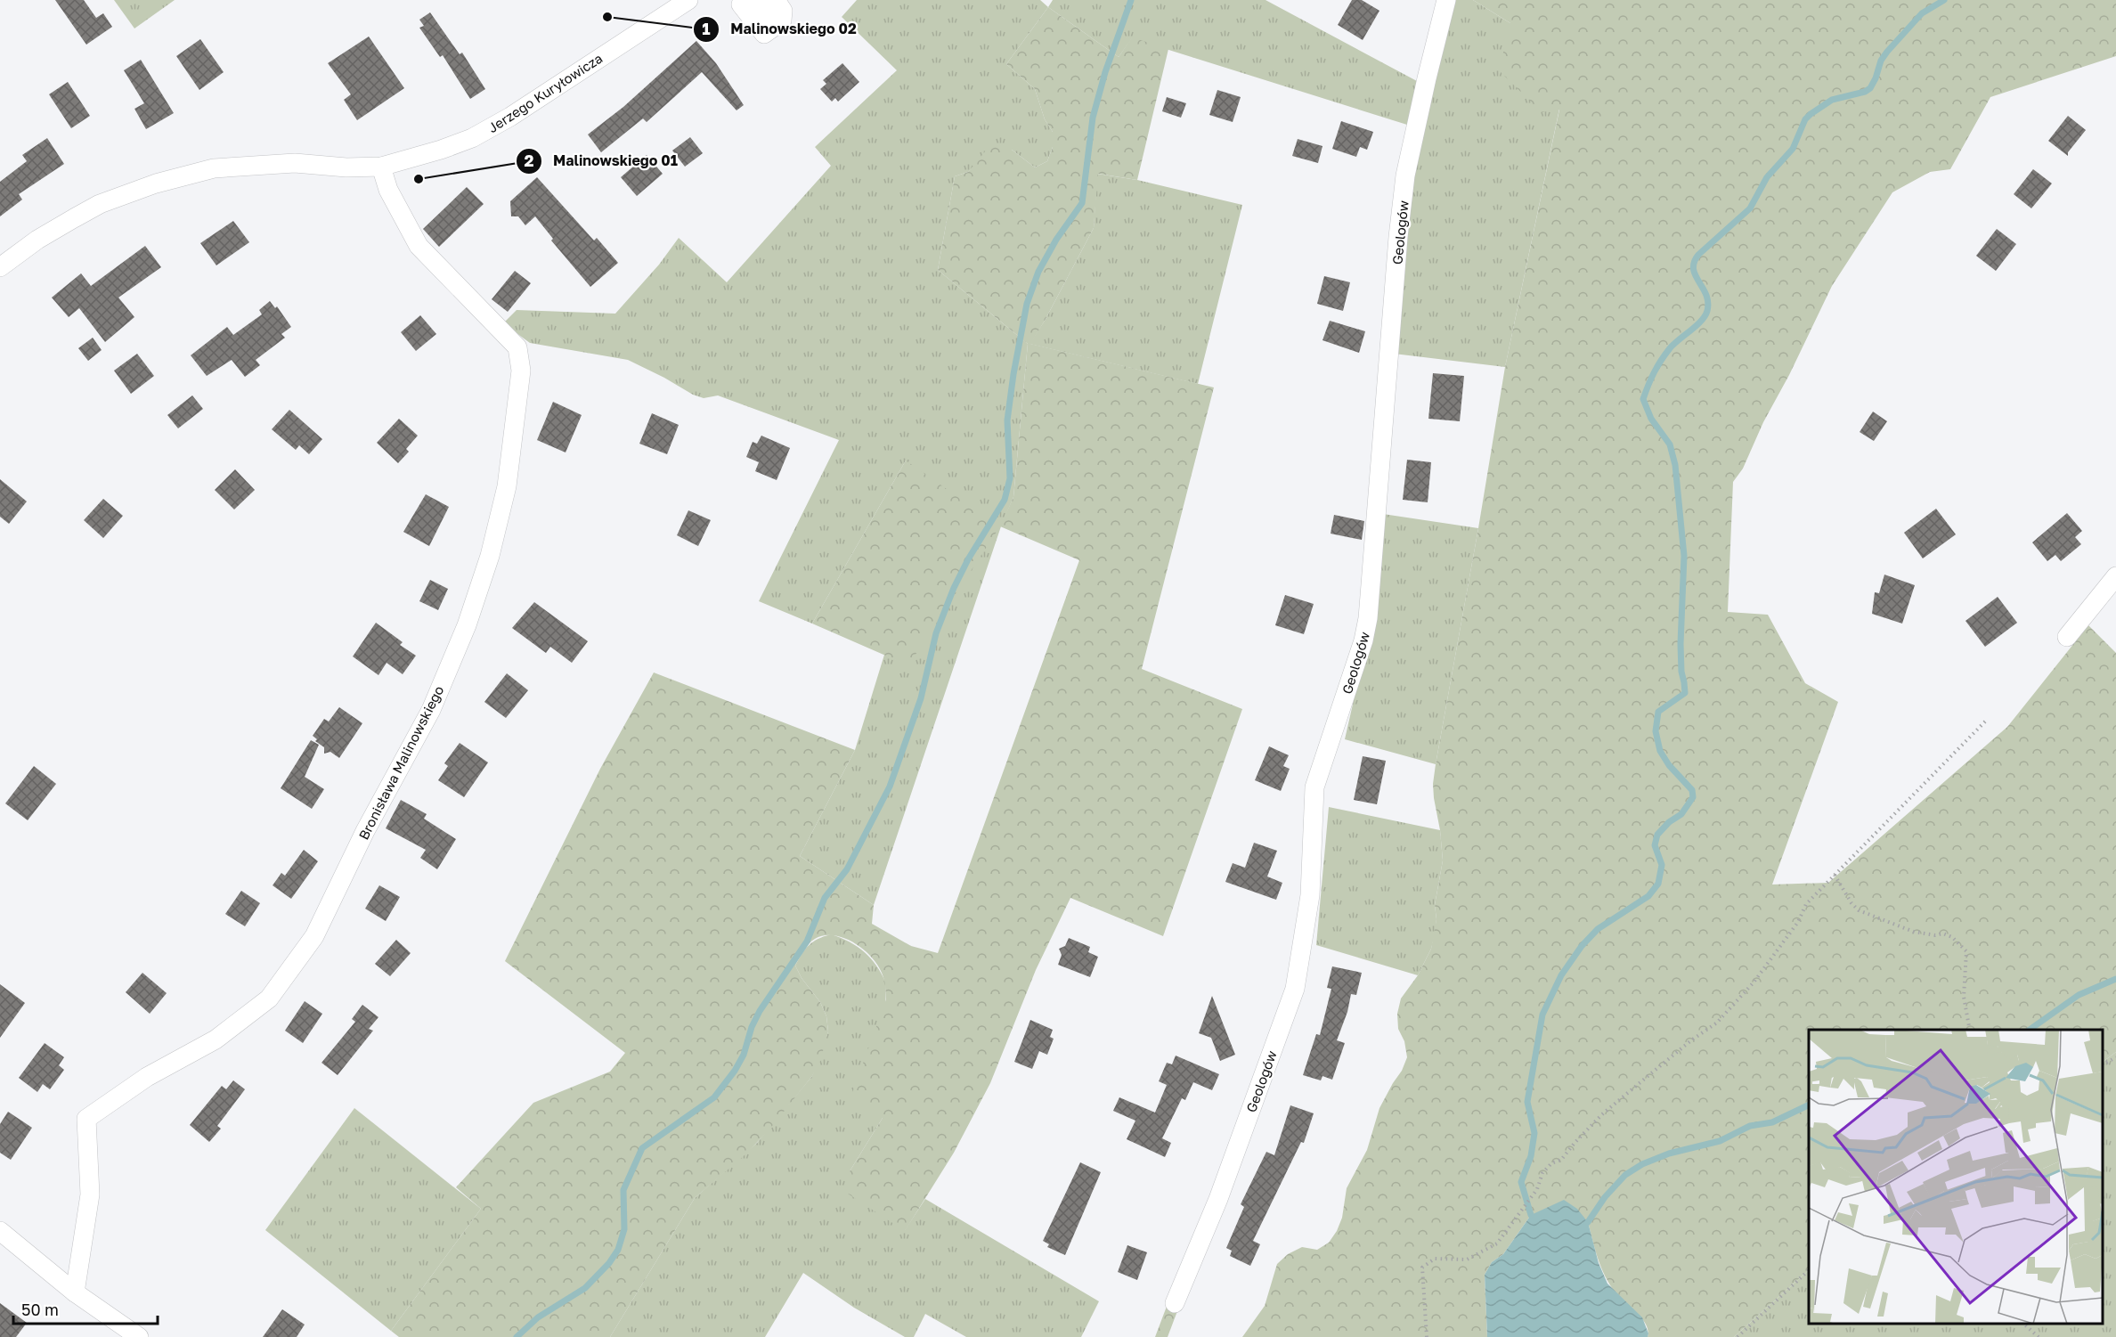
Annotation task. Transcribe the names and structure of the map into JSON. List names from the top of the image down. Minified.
{"streets":{"street":["Jerzego Kuryłowicza","Geologów","Bronisława Malinowskiego"]},"crossings":[["Jerzego Kuryłowicza","Bronisława Malinowskiego"]],"places":["Malinowskiego 02","Malinowskiego 01"],"scale_bar":"50 m"}
